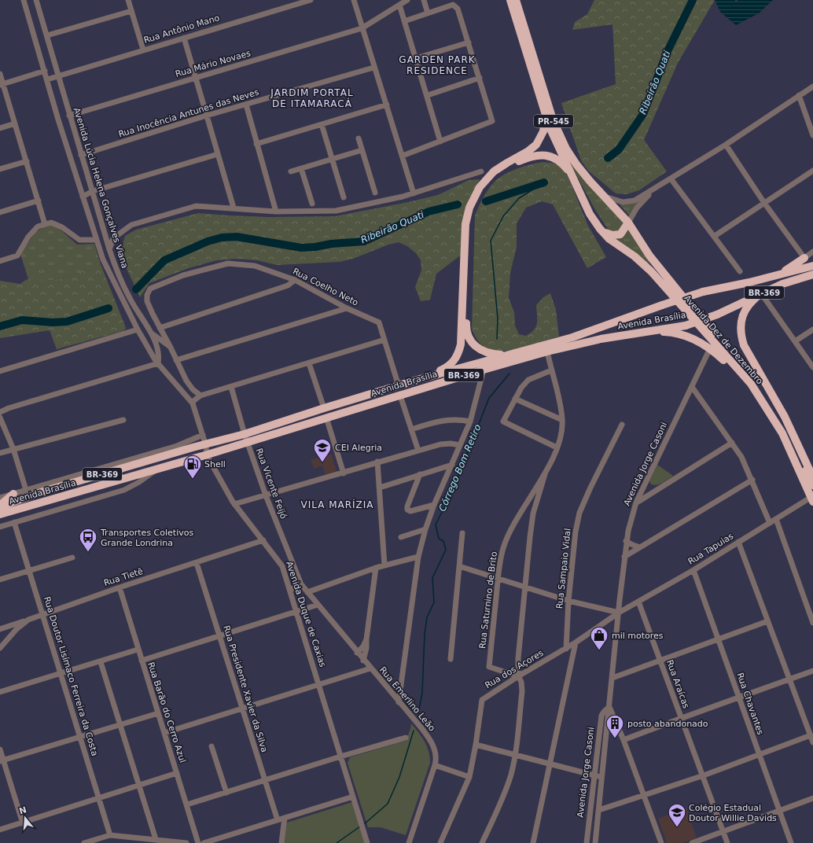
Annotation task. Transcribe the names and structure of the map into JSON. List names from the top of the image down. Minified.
{"streets":{"highway":["PR-545","BR-369","Avenida Brasília","Avenida Dez de Dezembro"],"street":["Rua Antônio Mano","Rua Mário Novaes","Rua Inocência Antunes das Neves","Avenida Lúcia Helena Gonçalves Viana","Rua Coelho Neto","Avenida Jorge Casoni","Rua Vicente Feijó","Rua Tapuias","Rua Sampaio Vidal","Rua Tietê","Rua Saturnino de Brito","Avenida Duque de Caxias","Rua dos Açores","Rua Doutor Lisímaco Ferreira da Costa","Rua Araícas","Rua Presidente Xavier da Silva","Rua Emerlino Leão","Rua Chavantes","Rua Barão do Cerro Azul"]},"crossings":[["Rua Antônio Mano","Avenida Lúcia Helena Gonçalves Viana"],["Rua Mário Novaes","Avenida Lúcia Helena Gonçalves Viana"],["Rua Inocência Antunes das Neves","Avenida Lúcia Helena Gonçalves Viana"],["PR-545","Avenida Dez de Dezembro"],["Avenida Lúcia Helena Gonçalves Viana","Avenida Duque de Caxias"],["Rua Coelho Neto","Avenida Brasília"],["Avenida Brasília","Rua Vicente Feijó"],["Avenida Brasília","Rua Saturnino de Brito"],["Avenida Brasília","Avenida Duque de Caxias"],["Avenida Dez de Dezembro","Rua Tapuias"],["Avenida Jorge Casoni","Rua Tapuias"],["Avenida Jorge Casoni","Rua dos Açores"],["Rua Vicente Feijó","Rua Emerlino Leão"],["Rua Tapuias","Rua dos Açores"],["Rua Tapuias","Rua Araícas"],["Rua Tapuias","Rua Chavantes"],["Rua Sampaio Vidal","Rua dos Açores"],["Rua Tietê","Avenida Duque de Caxias"],["Rua Tietê","Rua Doutor Lisímaco Ferreira da Costa"],["Rua Tietê","Rua Presidente Xavier da Silva"],["Rua Tietê","Rua Barão do Cerro Azul"],["Rua Saturnino de Brito","Rua dos Açores"]],"districts":["GARDEN PARK RESIDENCE","JARDIM PORTAL DE ITAMARACÁ","VILA MARÍZIA"],"water":["Ribeirão Quati","Córrego Bom Retiro"],"places":{"school or university":["CEI Alegria","Colégio Estadual Doutor Willie Davids"],"fuel station":["Shell"],"bus stop":["Transportes Coletivos Grande Londrina"],"shop":["mil motores"],"building":["posto abandonado"]},"north":"top"}
